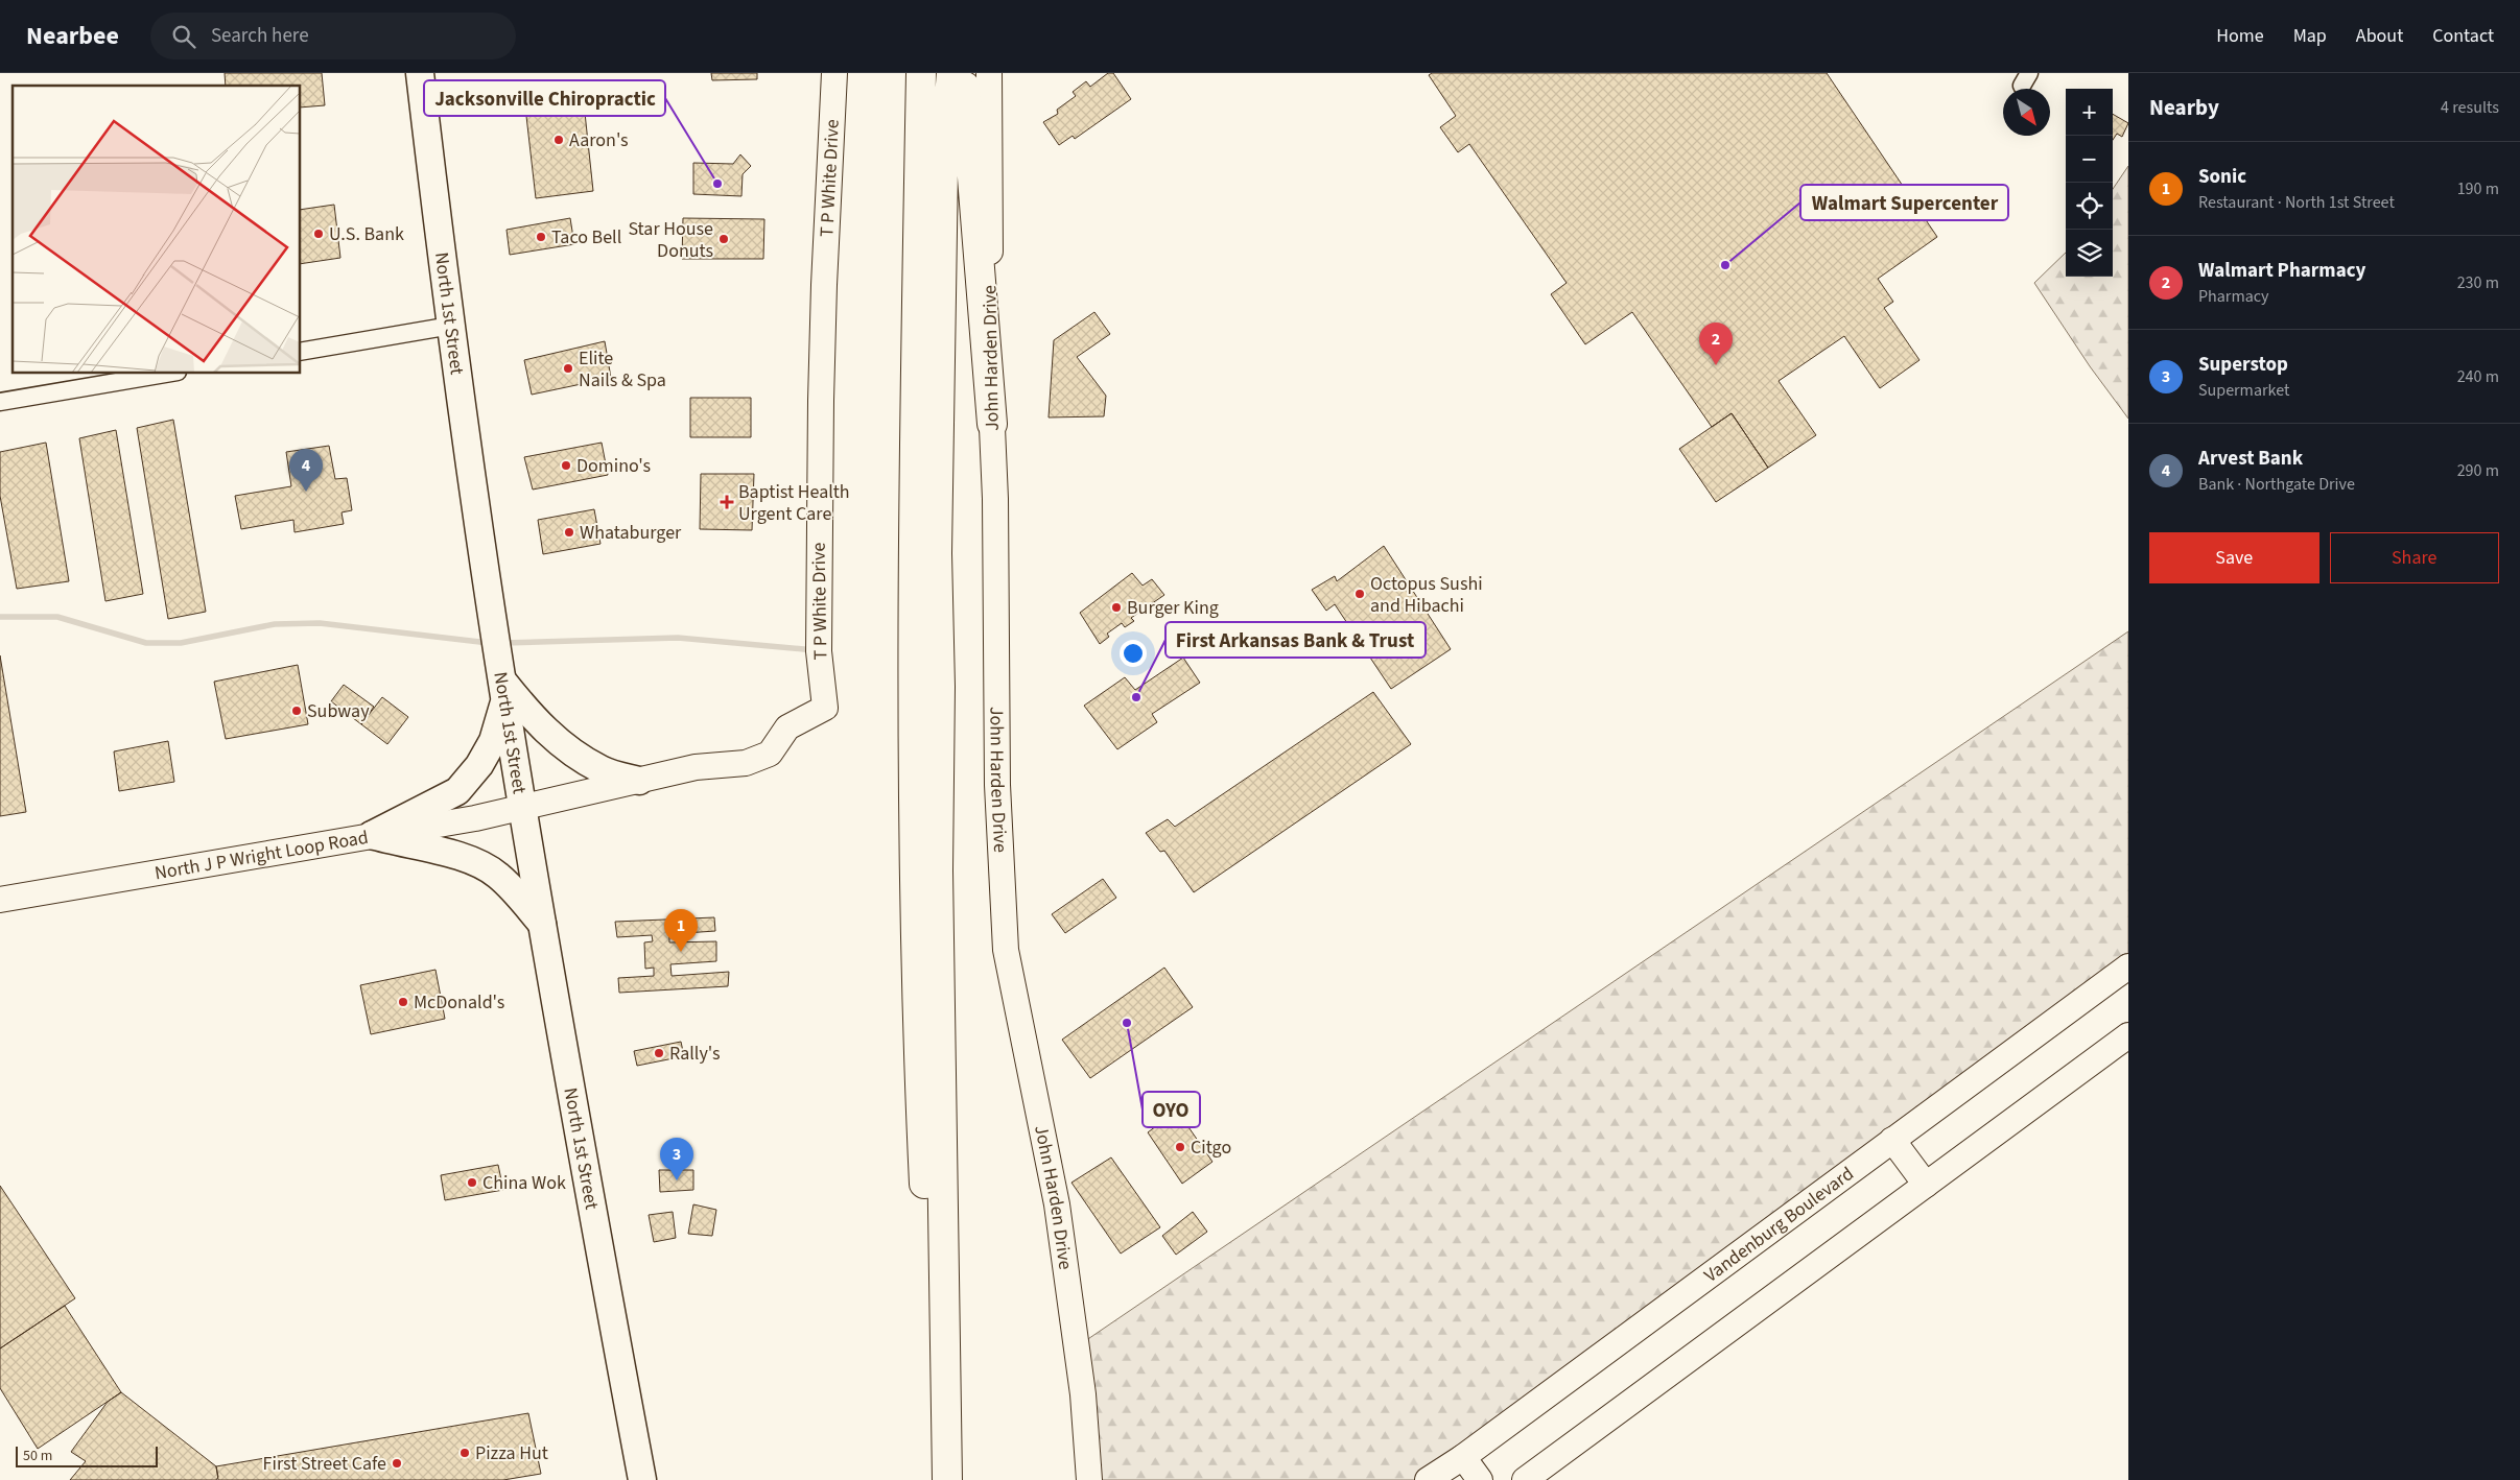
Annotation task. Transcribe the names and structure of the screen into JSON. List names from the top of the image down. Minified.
{"streets":{"main road":["T P White Drive","North 1st Street","John Harden Drive","North J P Wright Loop Road","Vandenburg Boulevard"]},"crossings":[["T P White Drive","North 1st Street"],["T P White Drive","North J P Wright Loop Road"],["North 1st Street","North J P Wright Loop Road"]],"places":{"other":["Aaron's","Jacksonville Chiropractic","U.S. Bank","Taco Bell","Star House Donuts","Walmart Supercenter","Elite Nails & Spa","Domino's","Whataburger","Octopus Sushi and Hibachi","Burger King","First Arkansas Bank & Trust","Subway","McDonald's","OYO","Rally's","Citgo","China Wok","Pizza Hut","First Street Cafe"],"health":["Baptist Health Urgent Care"]},"scale_bar":"50 m","north":"bottom right","page":{"header":"Nearbee","search":"Search here","nav":["Home","Map","About","Contact"],"heading":["Nearby","4 results"],"map_buttons":["+","−"],"list":[{"mark":"1","name":"Sonic","note":"Restaurant · North 1st Street","value":"190 m"},{"mark":"2","name":"Walmart Pharmacy","note":"Pharmacy","value":"230 m"},{"mark":"3","name":"Superstop","note":"Supermarket","value":"240 m"},{"mark":"4","name":"Arvest Bank","note":"Bank · Northgate Drive","value":"290 m"}],"pins":["2","4","1","3"],"buttons":["Save","Share"],"scale":"50 m"}}
